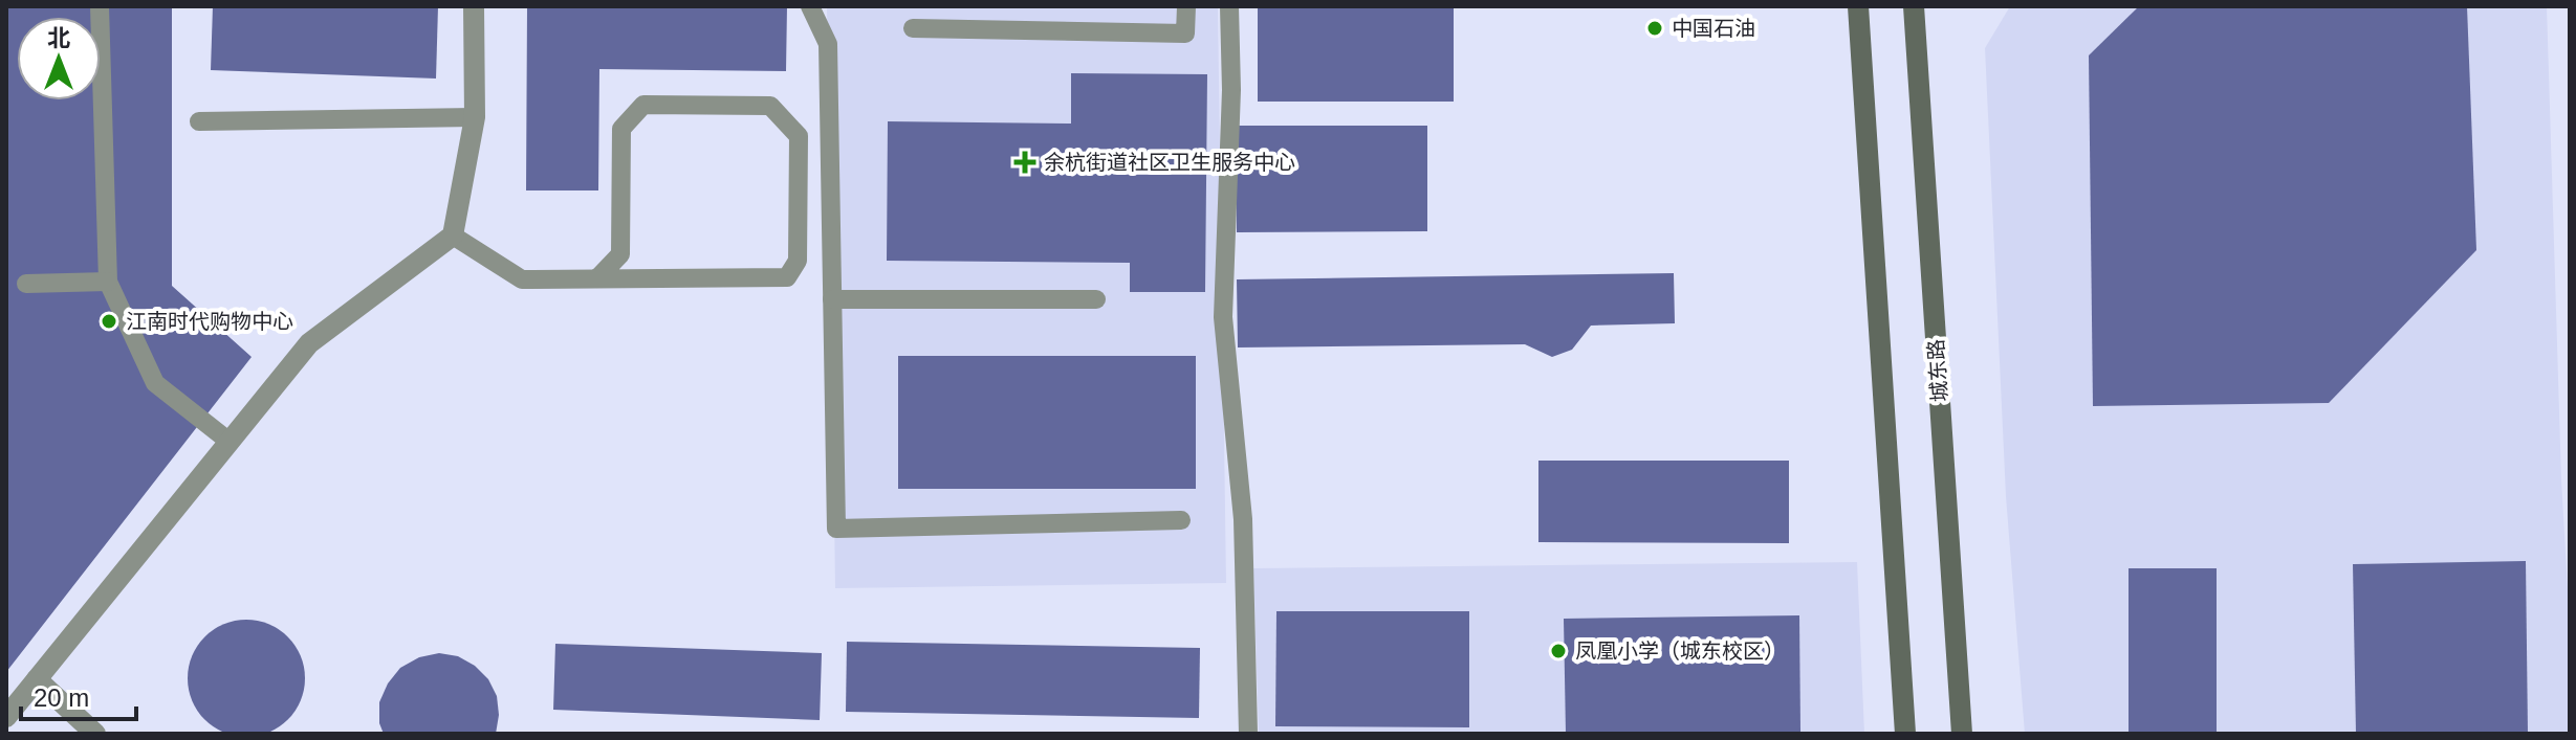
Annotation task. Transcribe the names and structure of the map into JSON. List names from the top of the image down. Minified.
{"streets":{"street":["城东路"]},"places":{"other":["中国石油","江南时代购物中心","凤凰小学（城东校区）"],"health":["余杭街道社区卫生服务中心"]},"scale_bar":"20 m","north":"top"}
